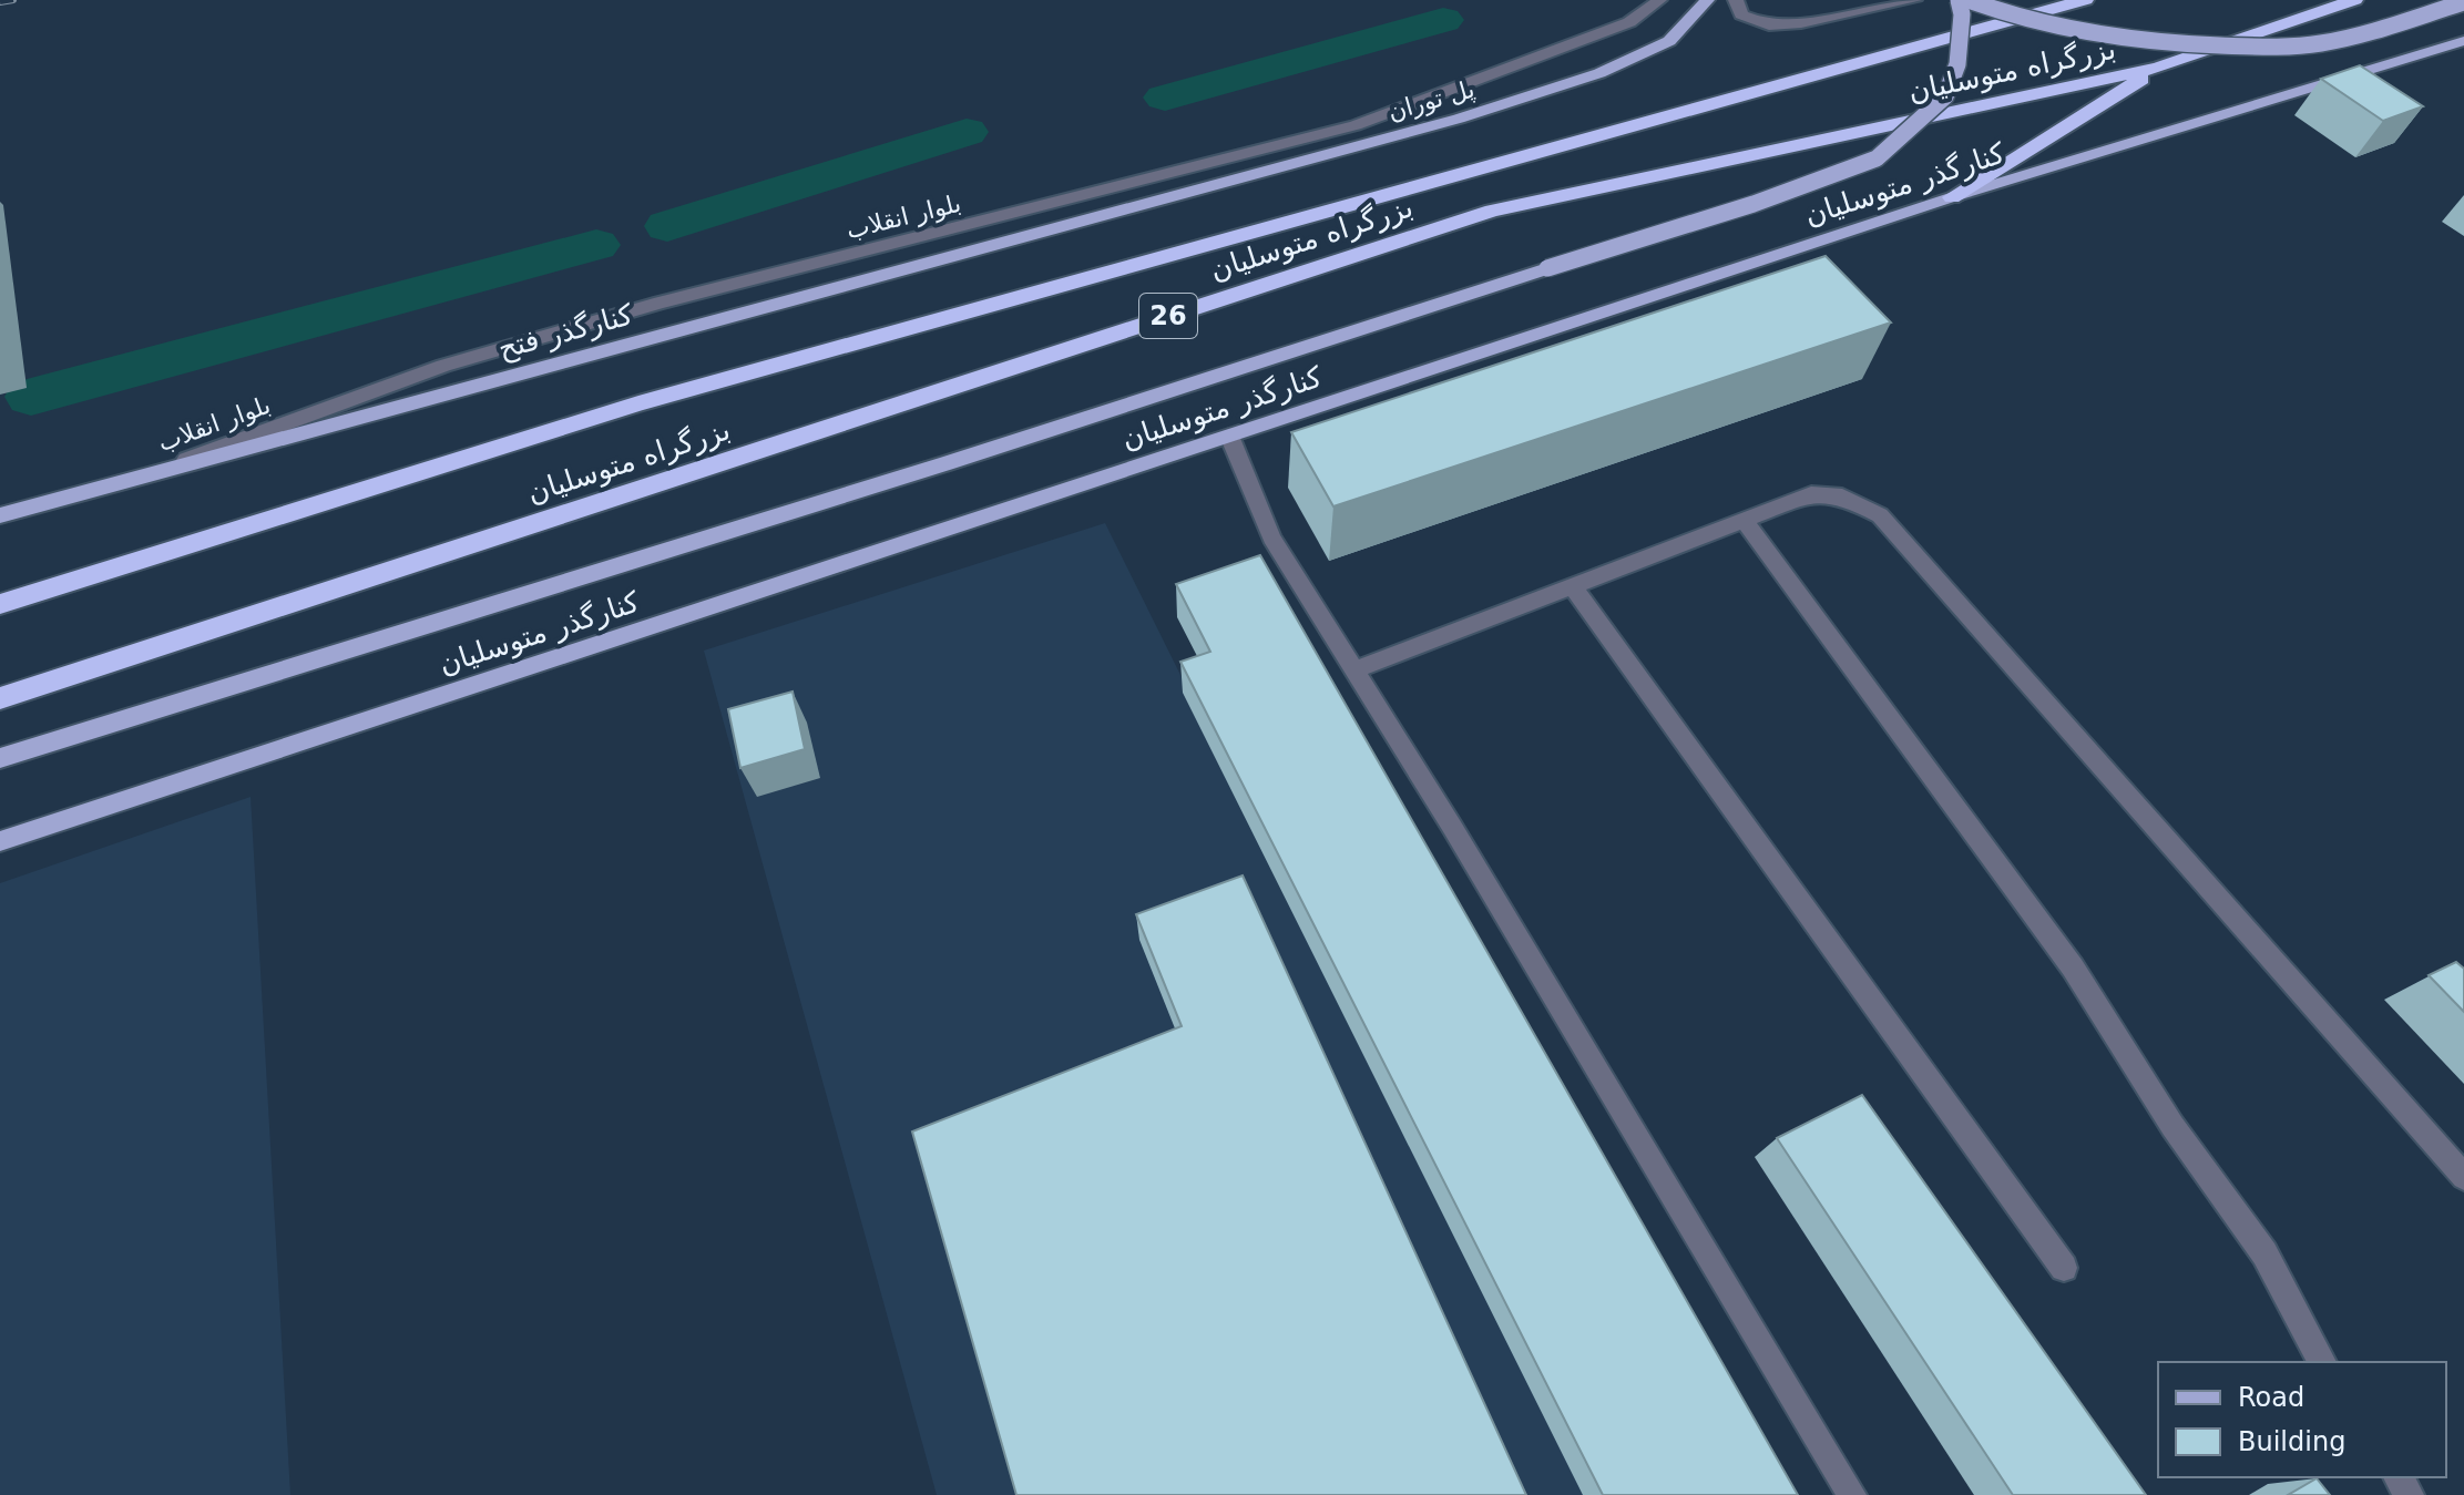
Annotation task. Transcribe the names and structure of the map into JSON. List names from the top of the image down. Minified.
{"streets":{"highway":["بزرگراه متوسلیان","26"],"main road":["پل توران","کنارگذر متوسلیان","کنارگذر فتح"],"street":["بلوار انقلاب"]},"crossings":[["پل توران","کنارگذر فتح"],["بلوار انقلاب","کنارگذر فتح"]],"legend":["Road","Building"]}
